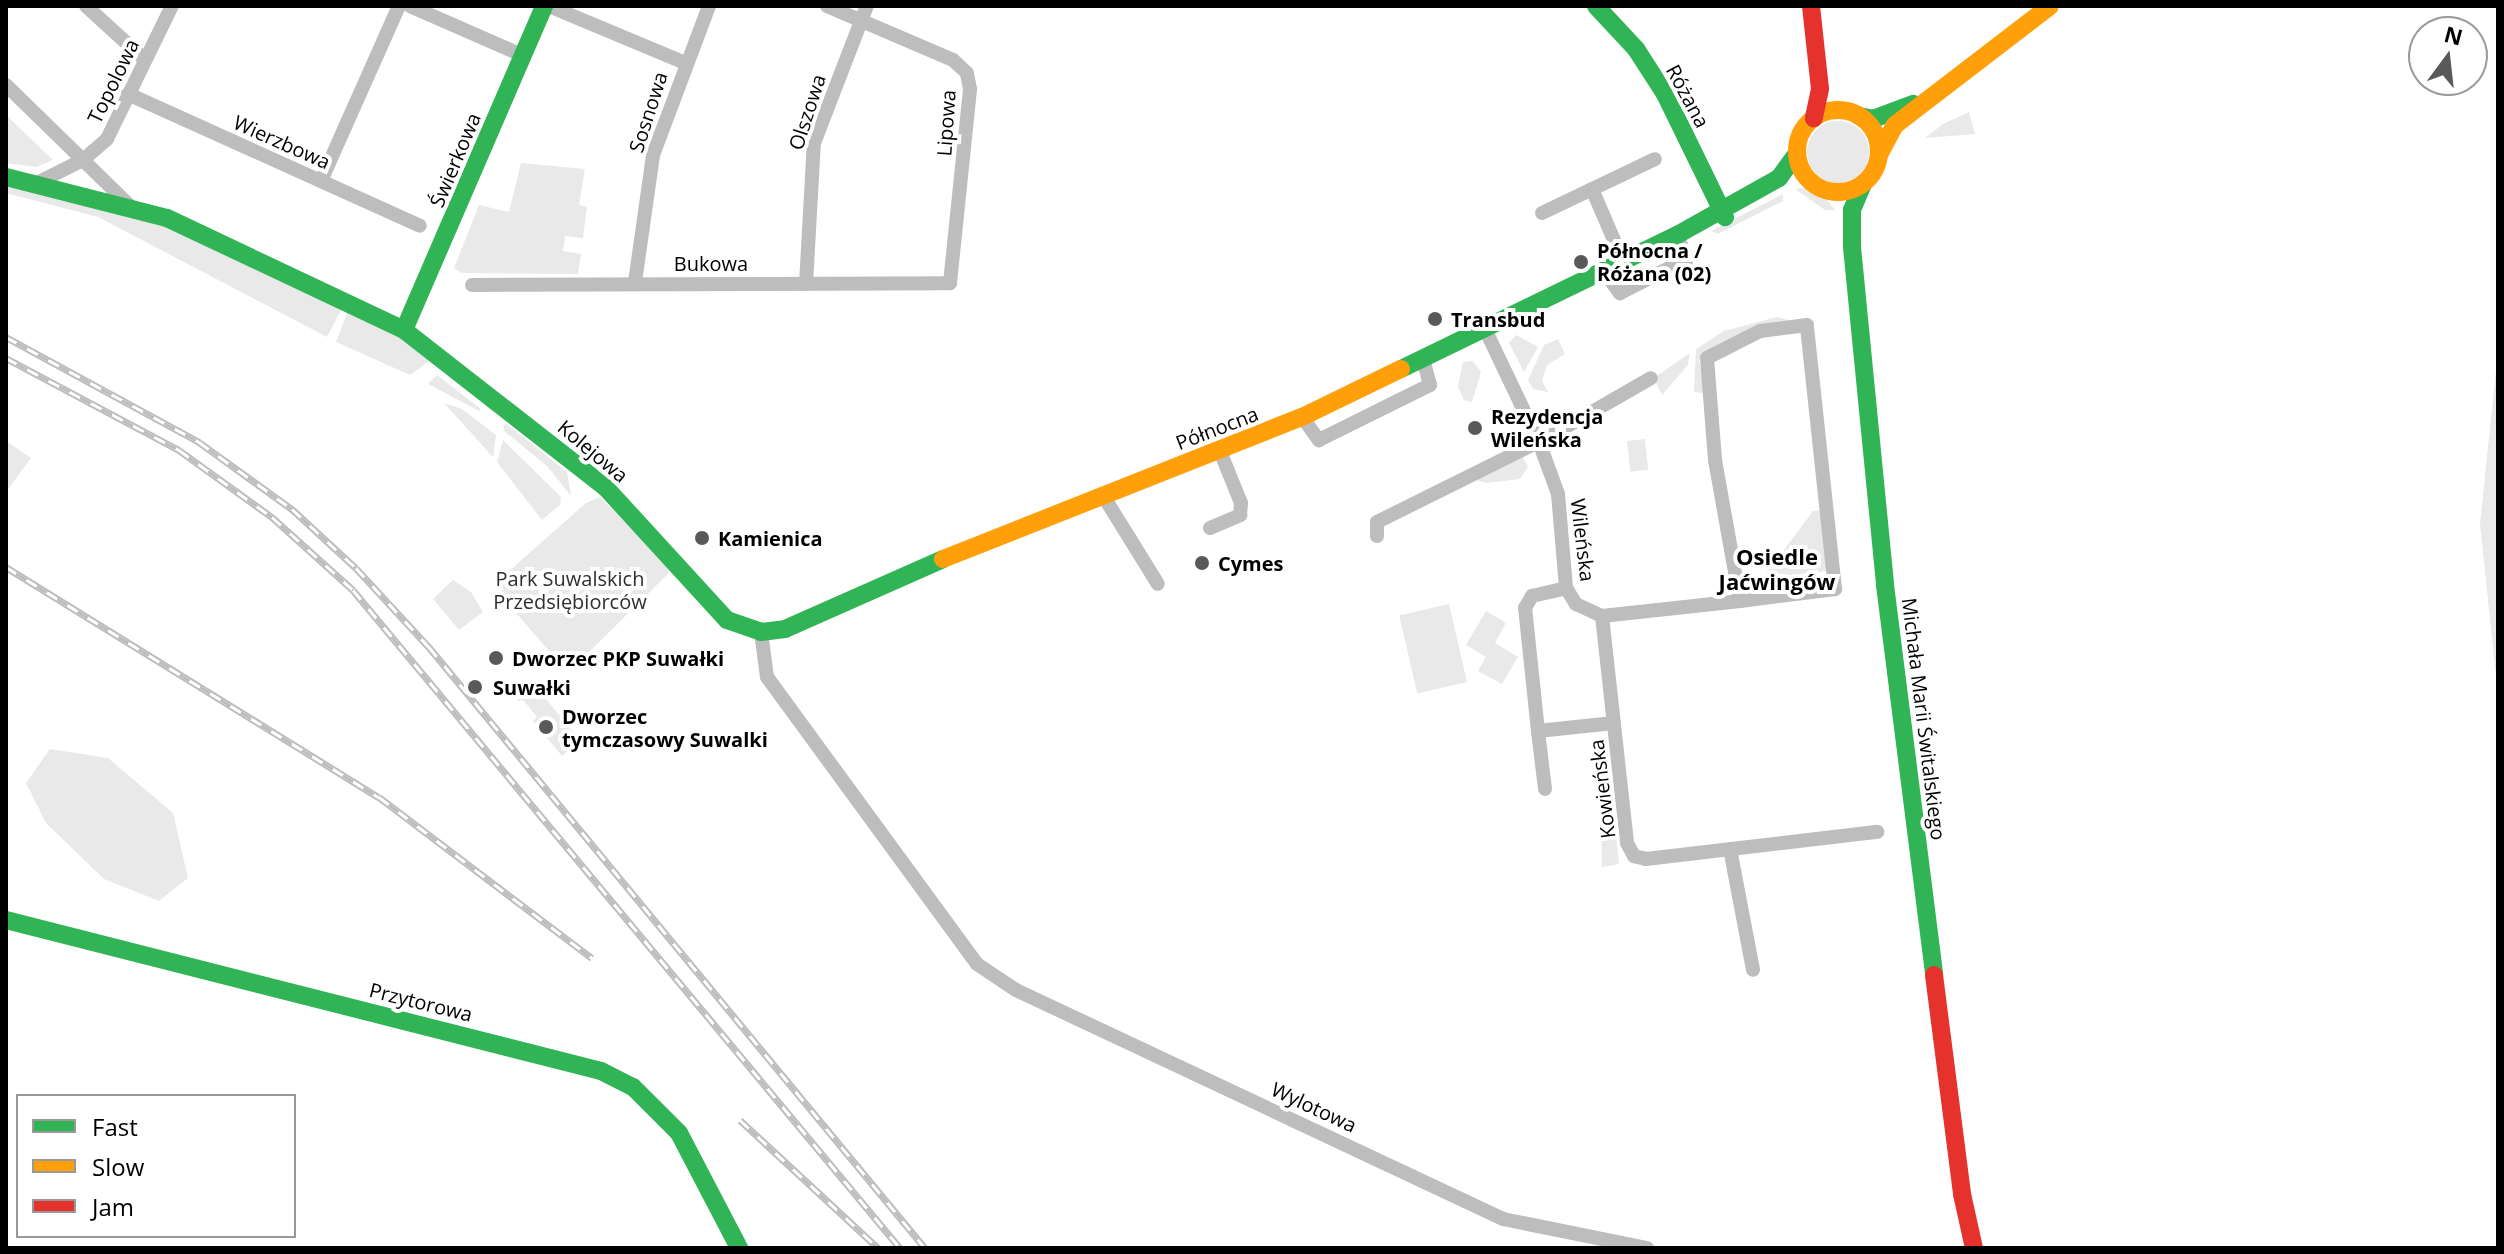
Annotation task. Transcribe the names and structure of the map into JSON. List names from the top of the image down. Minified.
{"streets":{"street":["Topolowa","Różana","Sosnowa","Olszowa","Lipowa","Wierzbowa","Świerkowa","Bukowa","Północna","Kolejowa","Wileńska","Michała Marii Świtalskiego","Kowieńska","Przytorowa","Wylotowa"]},"crossings":[["Topolowa","Wierzbowa"],["Topolowa","Kolejowa"],["Różana","Północna"],["Sosnowa","Bukowa"],["Olszowa","Lipowa"],["Olszowa","Bukowa"],["Lipowa","Bukowa"],["Świerkowa","Kolejowa"],["Północna","Kolejowa"],["Północna","Wileńska"],["Północna","Michała Marii Świtalskiego"],["Północna","Wylotowa"],["Kolejowa","Wylotowa"],["Wileńska","Kowieńska"]],"districts":["Osiedle Jaćwingów"],"parks":["Park Suwalskich Przedsiębiorców"],"places":["Północna / Różana (02)","Transbud","Rezydencja Wileńska","Kamienica","Cymes","Dworzec PKP Suwałki","Suwałki","Dworzec tymczasowy Suwalki"],"legend":["Fast","Slow","Jam"],"north":"top"}
